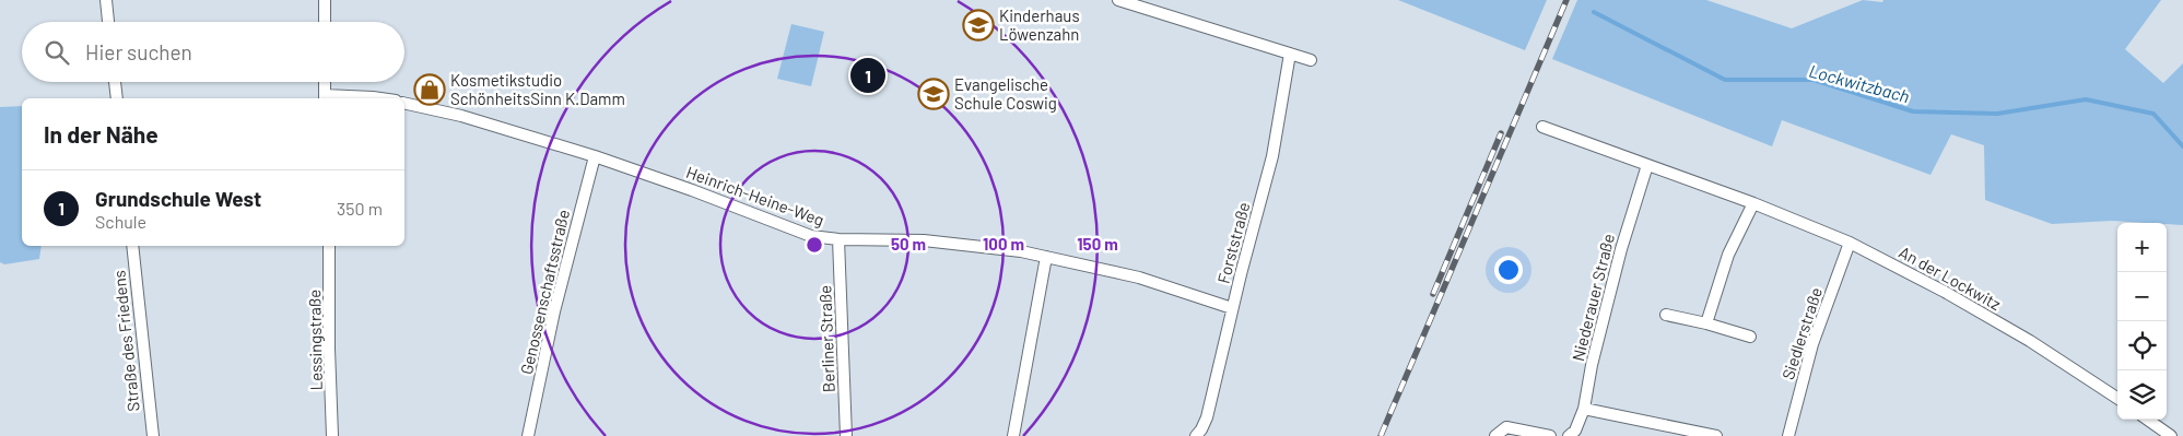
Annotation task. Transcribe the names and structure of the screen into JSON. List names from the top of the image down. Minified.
{"streets":{"street":["Heinrich-Heine-Weg","Forststraße","An der Lockwitz","Genossenschaftsstraße","Niederauer Straße","Siedlerstraße","Berliner Straße","Lessingstraße","Straße des Friedens"]},"crossings":[["Heinrich-Heine-Weg","Forststraße"],["Heinrich-Heine-Weg","Genossenschaftsstraße"],["Heinrich-Heine-Weg","Berliner Straße"],["An der Lockwitz","Niederauer Straße"],["An der Lockwitz","Siedlerstraße"]],"water":["Lockwitzbach"],"places":{"school or university":["Kinderhaus Löwenzahn","Evangelische Schule Coswig"],"shop":["Kosmetikstudio SchönheitsSinn K.Damm"]},"page":{"search":"Hier suchen","pins":"1","heading":"In der Nähe","list":[{"mark":"1","name":"Grundschule West","note":"Schule","value":"350 m"}],"map_buttons":["+","−"]},"rings":["50 m","100 m","150 m"]}
